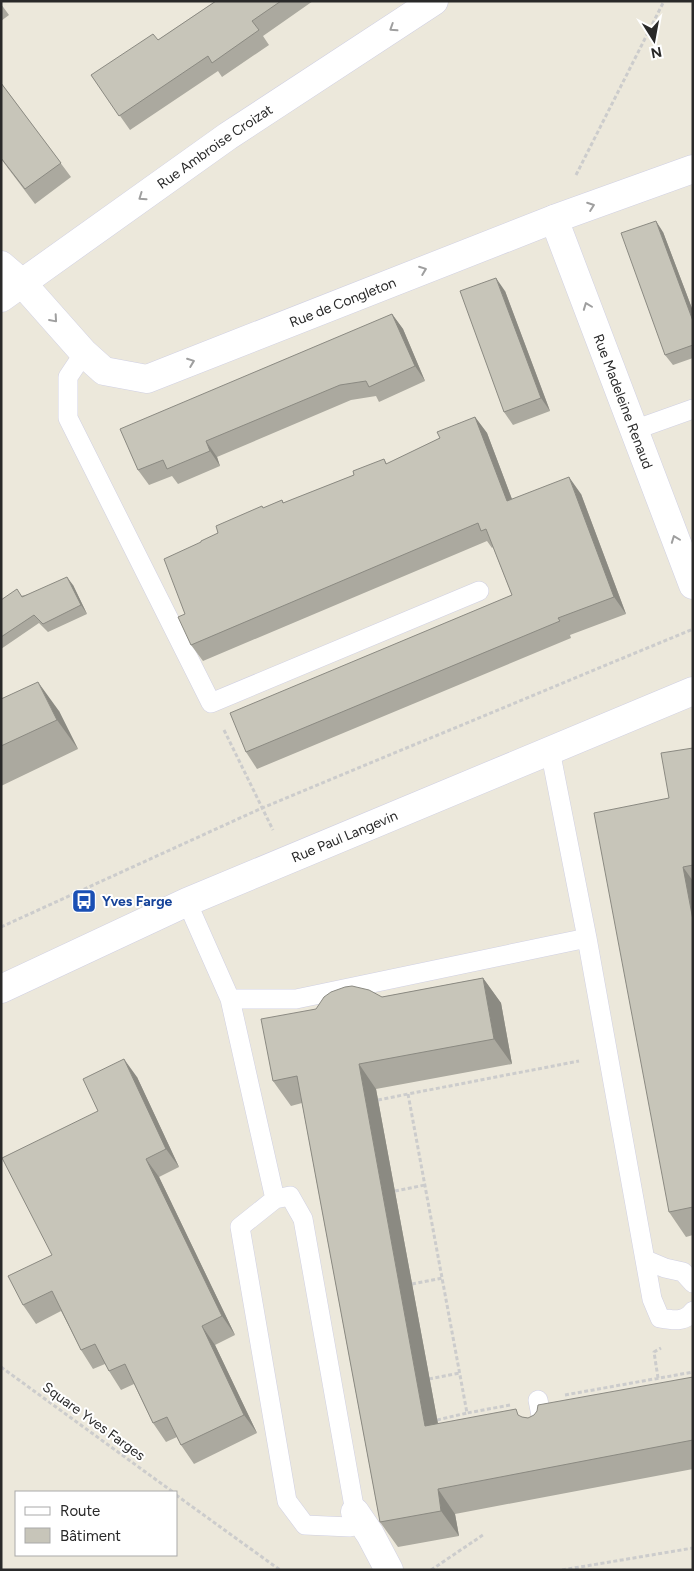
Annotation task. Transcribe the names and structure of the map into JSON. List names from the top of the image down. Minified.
{"streets":{"street":["Rue Ambroise Croizat","Rue de Congleton","Rue Madeleine Renaud","Rue Paul Langevin"],"path":["Square Yves Farges"]},"crossings":[["Rue Ambroise Croizat","Rue de Congleton"],["Rue de Congleton","Rue Madeleine Renaud"]],"one_way":["Rue Ambroise Croizat","Rue de Congleton","Rue Madeleine Renaud"],"places":{"bus stop":["Yves Farge"]},"legend":["Route","Bâtiment"],"north":"bottom"}
